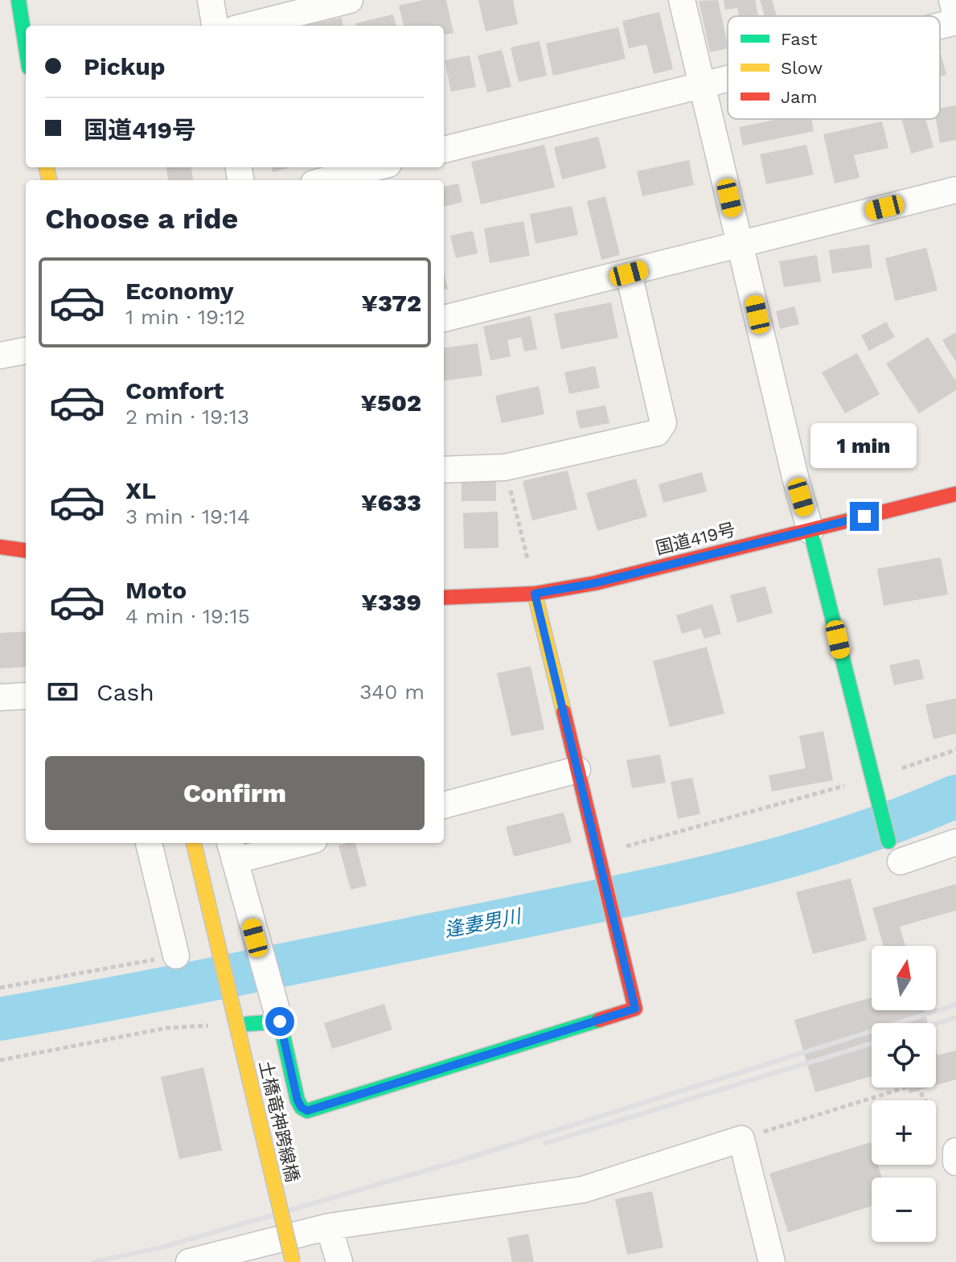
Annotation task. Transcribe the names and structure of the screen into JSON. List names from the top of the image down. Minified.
{"streets":{"main road":["国道419号","土橋竜神跨線橋"]},"water":["逢妻男川"],"legend":["Fast","Slow","Jam"],"north":"top","page":{"banner":["Pickup","国道419号"],"heading":"Choose a ride","list":[{"name":"Economy","note":"1 min · 19:12","value":"¥372"},{"name":"Comfort","note":"2 min · 19:13","value":"¥502"},{"name":"XL","note":"3 min · 19:14","value":"¥633"},{"name":"Moto","note":"4 min · 19:15","value":"¥339"}],"bubble":"1 min","pay":["Cash","340 m"],"buttons":"Confirm","map_buttons":["+","−"]}}
